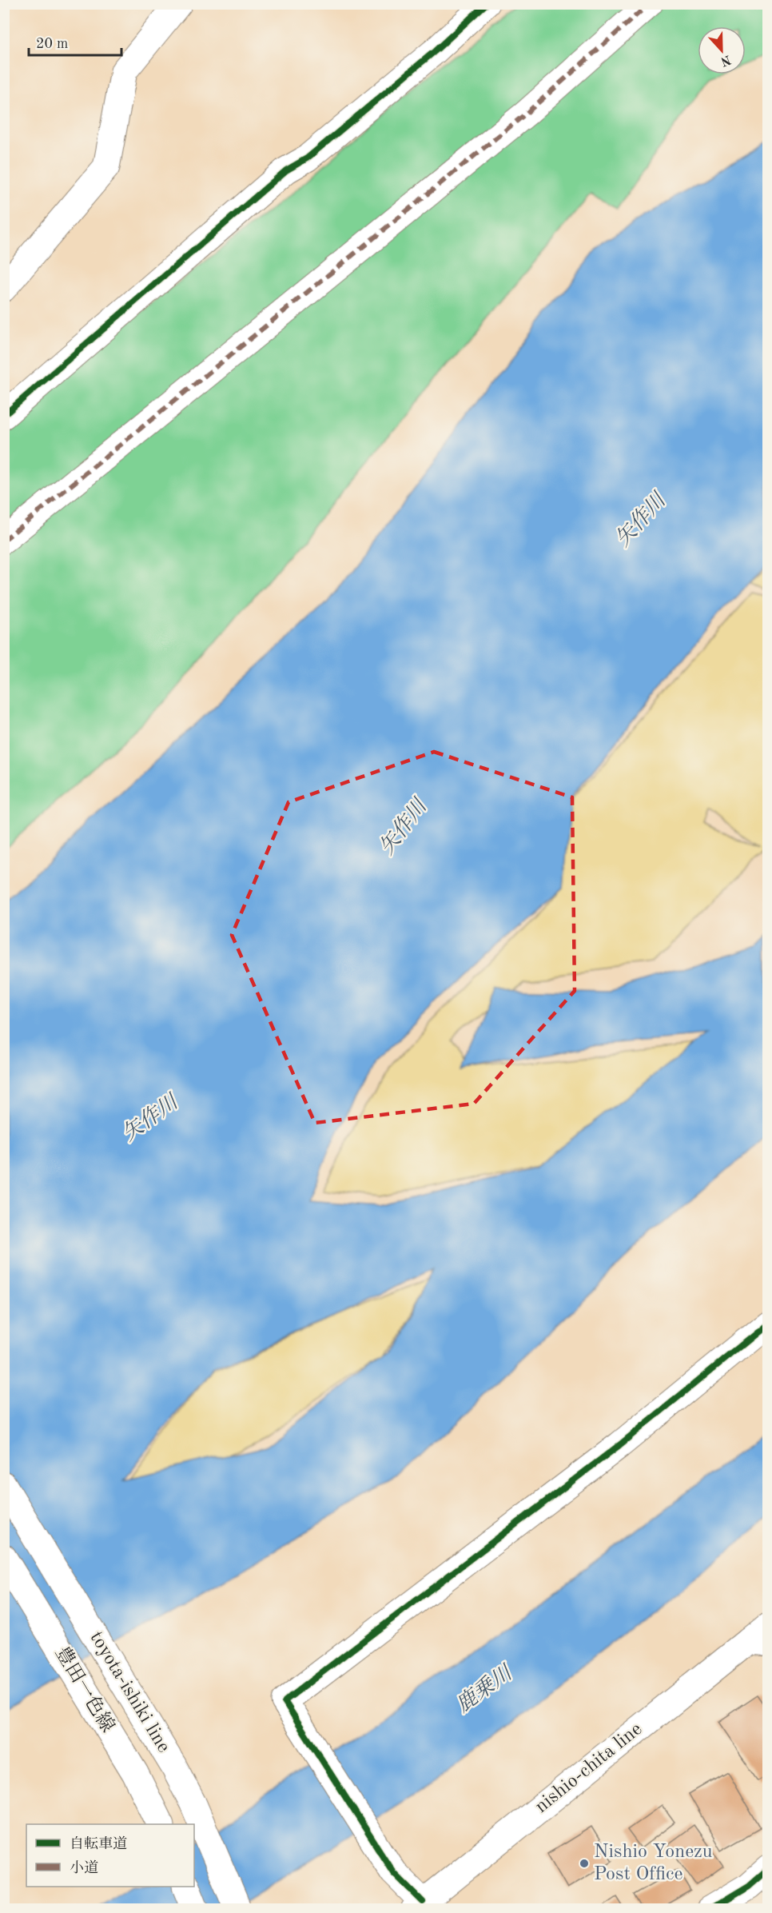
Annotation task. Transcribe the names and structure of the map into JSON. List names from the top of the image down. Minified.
{"streets":{"street":["豊田一色線","toyota-ishiki line","nishio-chita line"]},"water":["矢作川","鹿乗川"],"places":["Nishio Yonezu Post Office"],"legend":["自転車道","小道"],"scale_bar":"20 m","north":"bottom"}
